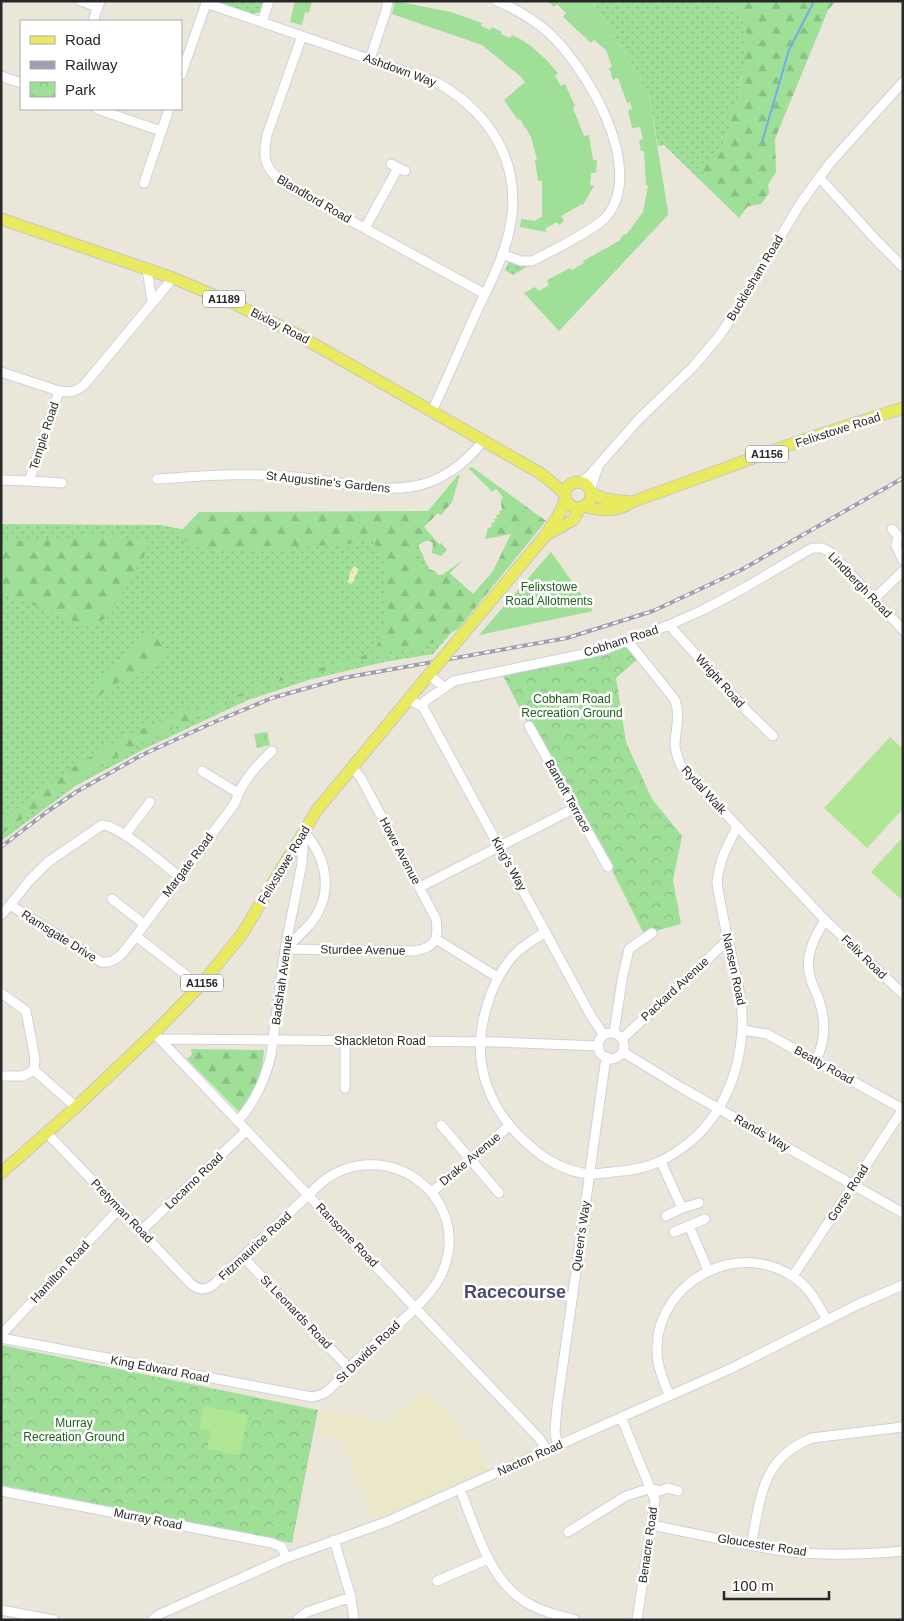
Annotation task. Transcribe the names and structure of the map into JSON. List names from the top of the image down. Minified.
{"streets":{"main road":["A1189","Bixley Road","Felixstowe Road","A1156"],"street":["Ashdown Way","Blandford Road","Bucklesham Road","Temple Road","St Augustine's Gardens","Lindbergh Road","Cobham Road","Wright Road","Rydal Walk","Bantoft Terrace","Howe Avenue","King's Way","Margate Road","Ramsgate Drive","Sturdee Avenue","Felix Road","Nansen Road","Badshah Avenue","Packard Avenue","Shackleton Road","Beatty Road","Rands Way","Drake Avenue","Locarno Road","Gorse Road","Pretyman Road","Ransome Road","Queen's Way","Fitzmaurice Road","Hamilton Road","St Leonards Road","St Davids Road","King Edward Road","Nacton Road","Murray Road","Benacre Road","Gloucester Road"]},"crossings":[["Ashdown Way","Blandford Road"],["Ashdown Way","Bixley Road"],["Bucklesham Road","Bixley Road"],["Bucklesham Road","Felixstowe Road"],["Bixley Road","Felixstowe Road"],["Bixley Road","St Augustine's Gardens"],["Felixstowe Road","Howe Avenue"],["Felixstowe Road","Badshah Avenue"],["Felixstowe Road","Shackleton Road"],["Felixstowe Road","Pretyman Road"],["Felixstowe Road","Ransome Road"],["Lindbergh Road","Cobham Road"],["Cobham Road","Wright Road"],["Cobham Road","Rydal Walk"],["Cobham Road","King's Way"],["Rydal Walk","Felix Road"],["Rydal Walk","Nansen Road"],["Howe Avenue","Sturdee Avenue"],["King's Way","Nansen Road"],["King's Way","Packard Avenue"],["King's Way","Shackleton Road"],["King's Way","Rands Way"],["King's Way","Queen's Way"],["Margate Road","Ramsgate Drive"],["Sturdee Avenue","Badshah Avenue"],["Nansen Road","Packard Avenue"],["Nansen Road","Shackleton Road"],["Nansen Road","Beatty Road"],["Nansen Road","Rands Way"],["Nansen Road","Drake Avenue"],["Nansen Road","Queen's Way"],["Badshah Avenue","Shackleton Road"],["Badshah Avenue","Ransome Road"],["Packard Avenue","Shackleton Road"],["Packard Avenue","Rands Way"],["Packard Avenue","Queen's Way"],["Shackleton Road","Rands Way"],["Shackleton Road","Ransome Road"],["Shackleton Road","Queen's Way"],["Beatty Road","Gorse Road"],["Rands Way","Gorse Road"],["Rands Way","Queen's Way"],["Drake Avenue","Fitzmaurice Road"],["Drake Avenue","St Davids Road"],["Locarno Road","Pretyman Road"],["Locarno Road","Ransome Road"],["Pretyman Road","Fitzmaurice Road"],["Pretyman Road","Hamilton Road"],["Ransome Road","Fitzmaurice Road"],["Ransome Road","St Davids Road"],["Ransome Road","Nacton Road"],["Queen's Way","Nacton Road"],["Fitzmaurice Road","St Leonards Road"],["Fitzmaurice Road","St Davids Road"],["Hamilton Road","King Edward Road"],["St Leonards Road","St Davids Road"],["St Davids Road","King Edward Road"],["Nacton Road","Murray Road"],["Nacton Road","Benacre Road"],["Benacre Road","Gloucester Road"]],"districts":["Racecourse"],"parks":["Felixstowe Road Allotments","Cobham Road Recreation Ground","Murray Recreation Ground"],"legend":["Road","Railway","Park"],"scale_bar":"100 m"}
